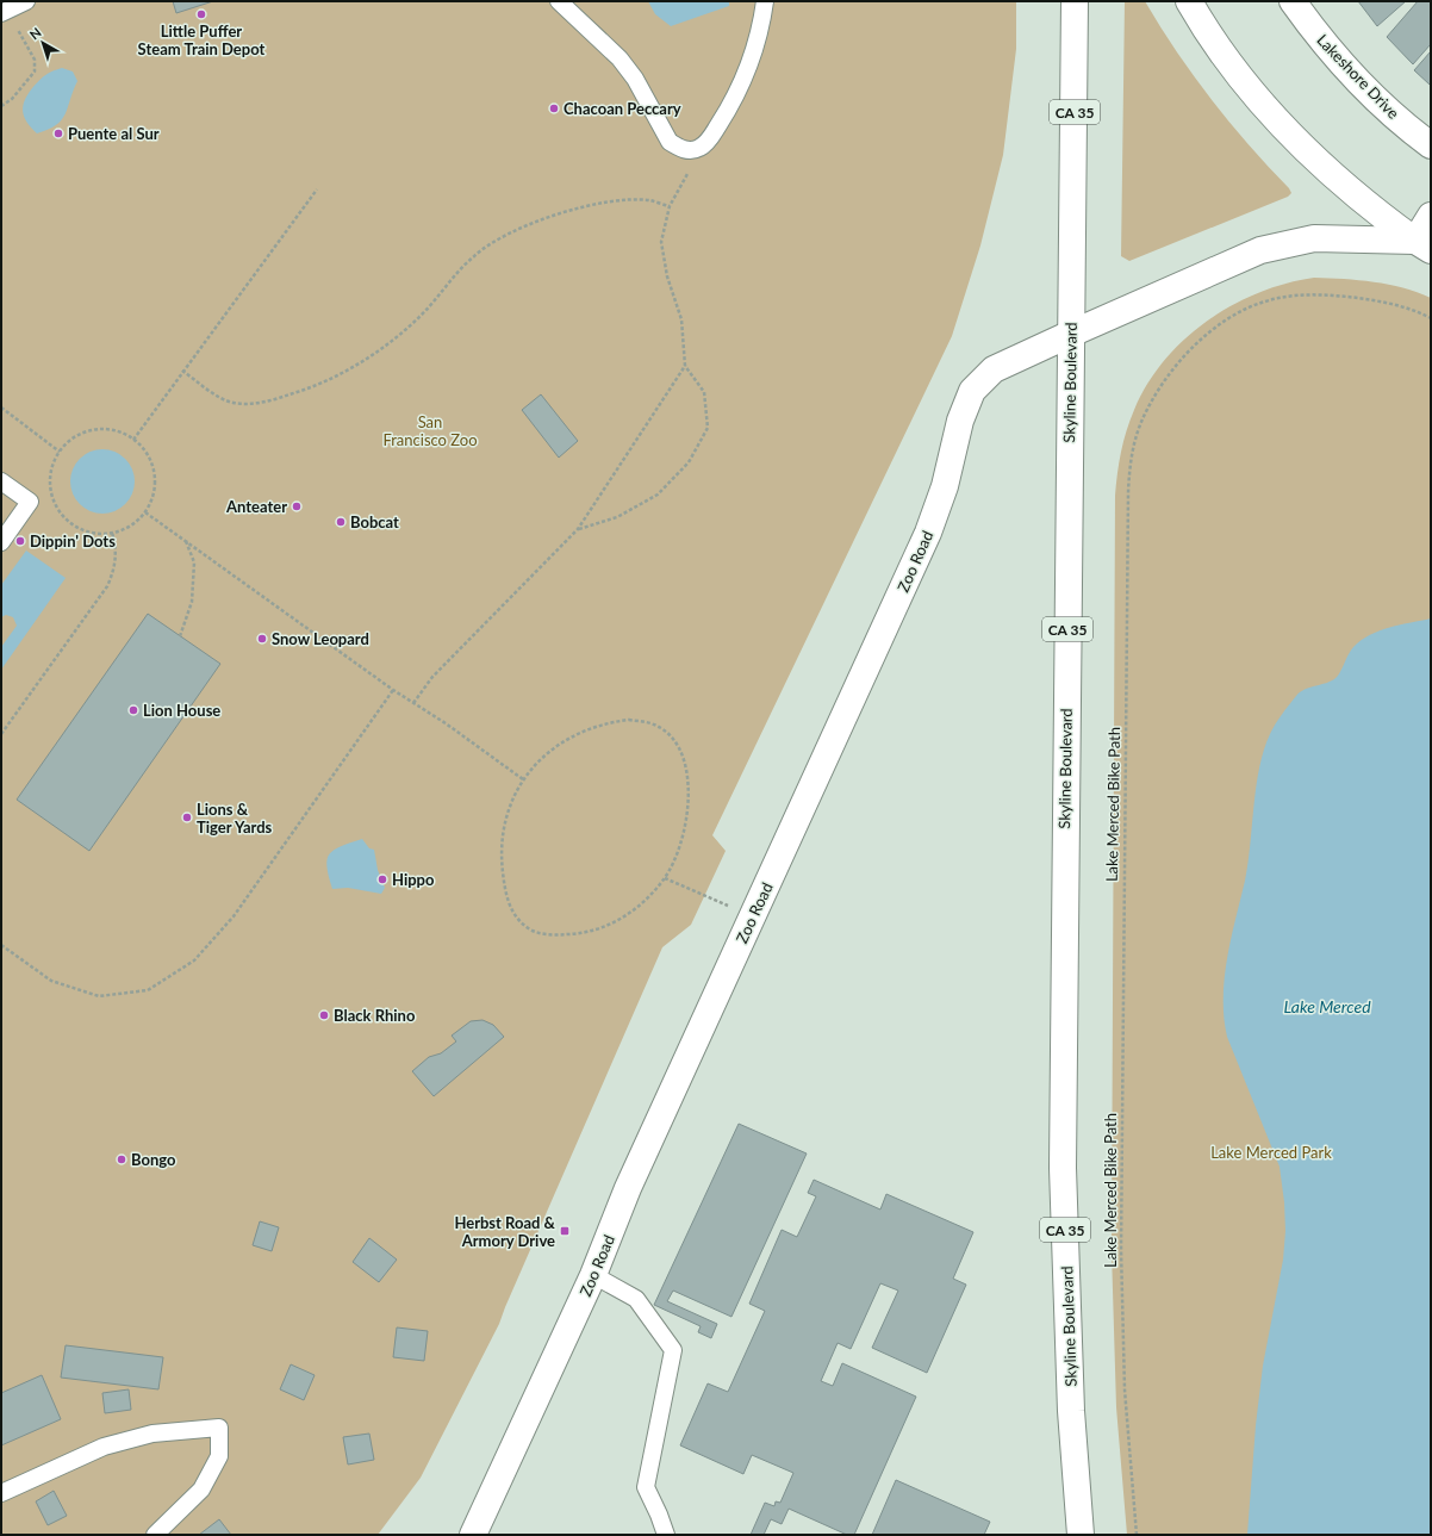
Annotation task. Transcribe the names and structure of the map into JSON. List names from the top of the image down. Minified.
{"streets":{"main road":["Lakeshore Drive","CA 35","Skyline Boulevard","Zoo Road"],"path":["Lake Merced Bike Path"]},"crossings":[["Skyline Boulevard","Zoo Road"]],"water":["Lake Merced"],"parks":["San Francisco Zoo","Lake Merced Park"],"places":{"other":["Little Puffer Steam Train Depot","Chacoan Peccary","Puente al Sur","Anteater","Bobcat","Dippin' Dots","Snow Leopard","Lion House","Lions & Tiger Yards","Hippo","Black Rhino","Bongo"],"transit":["Herbst Road & Armory Drive"]},"north":"top left"}
